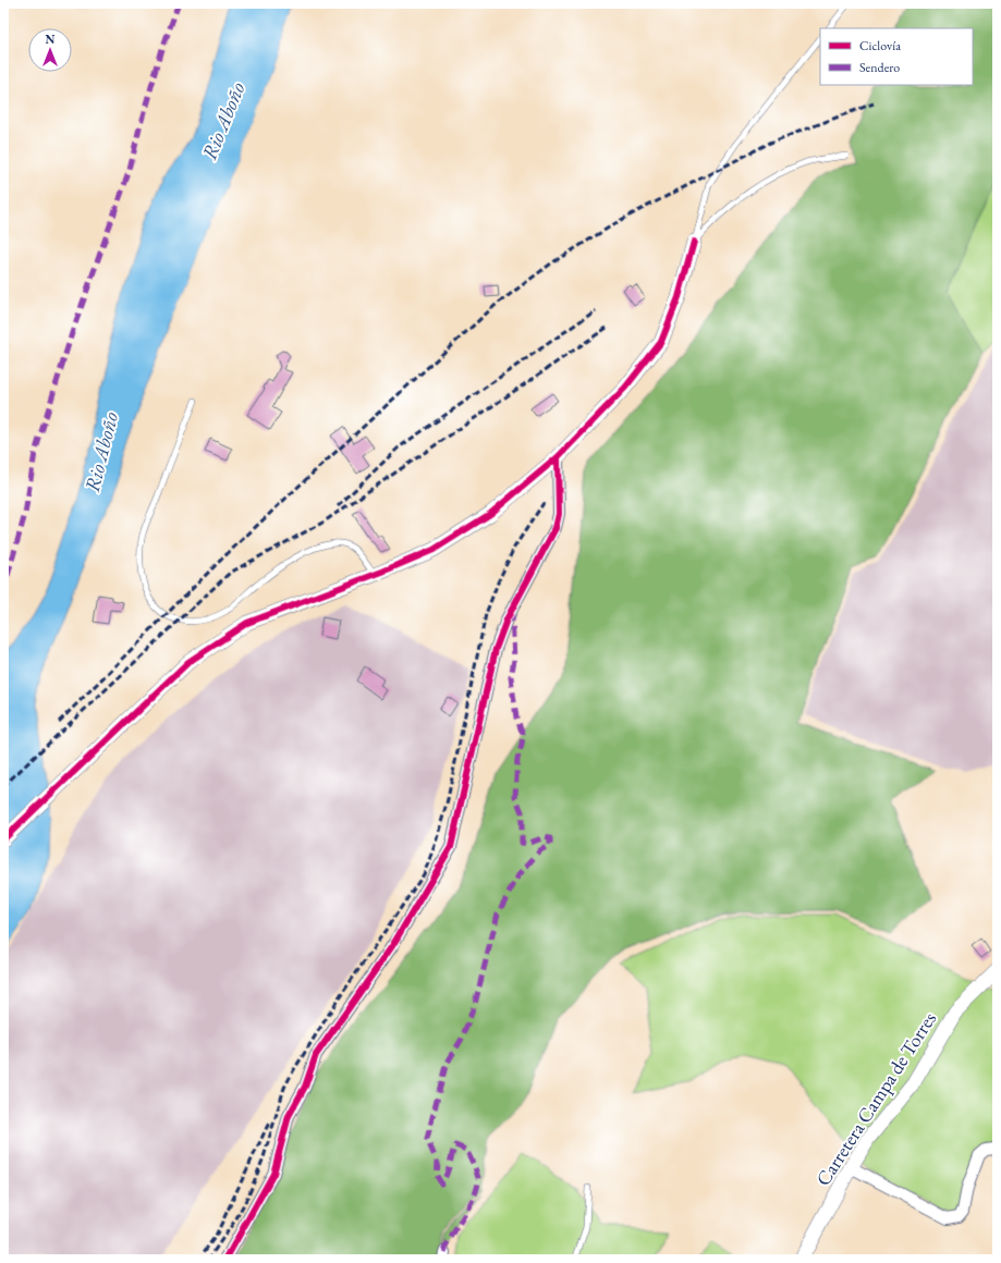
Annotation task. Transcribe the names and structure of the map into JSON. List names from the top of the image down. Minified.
{"streets":{"street":["Carretera Campa de Torres"]},"water":["Rio Aboño"],"legend":["Ciclovía","Sendero"],"north":"top"}
